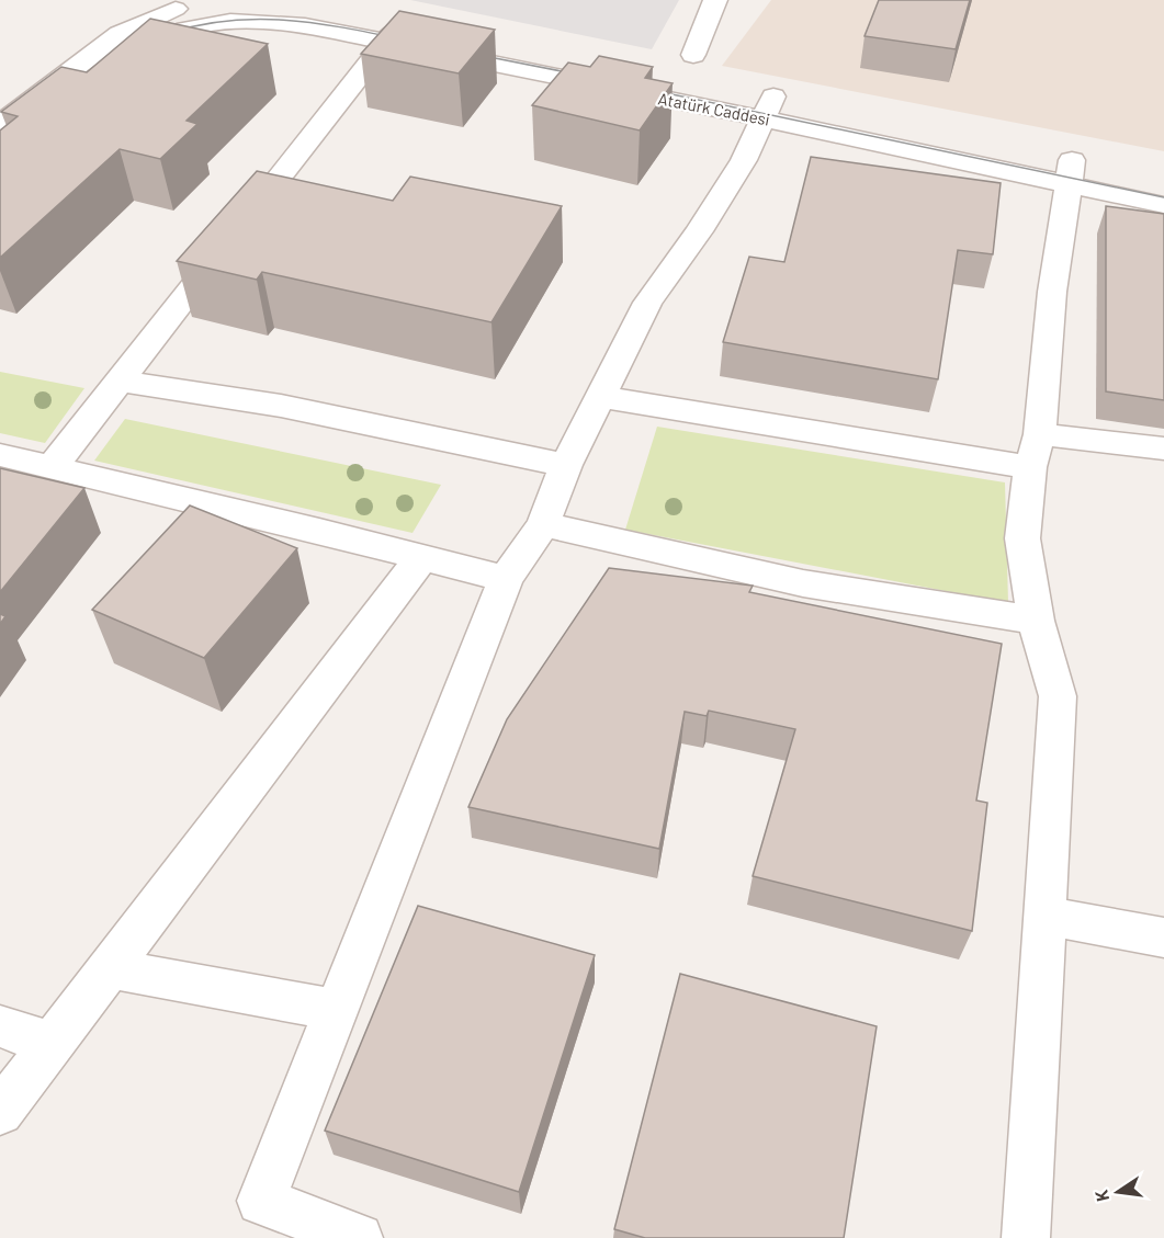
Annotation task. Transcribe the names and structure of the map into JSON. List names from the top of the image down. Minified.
{"streets":{"street":["Atatürk Caddesi"]},"north":"left"}
